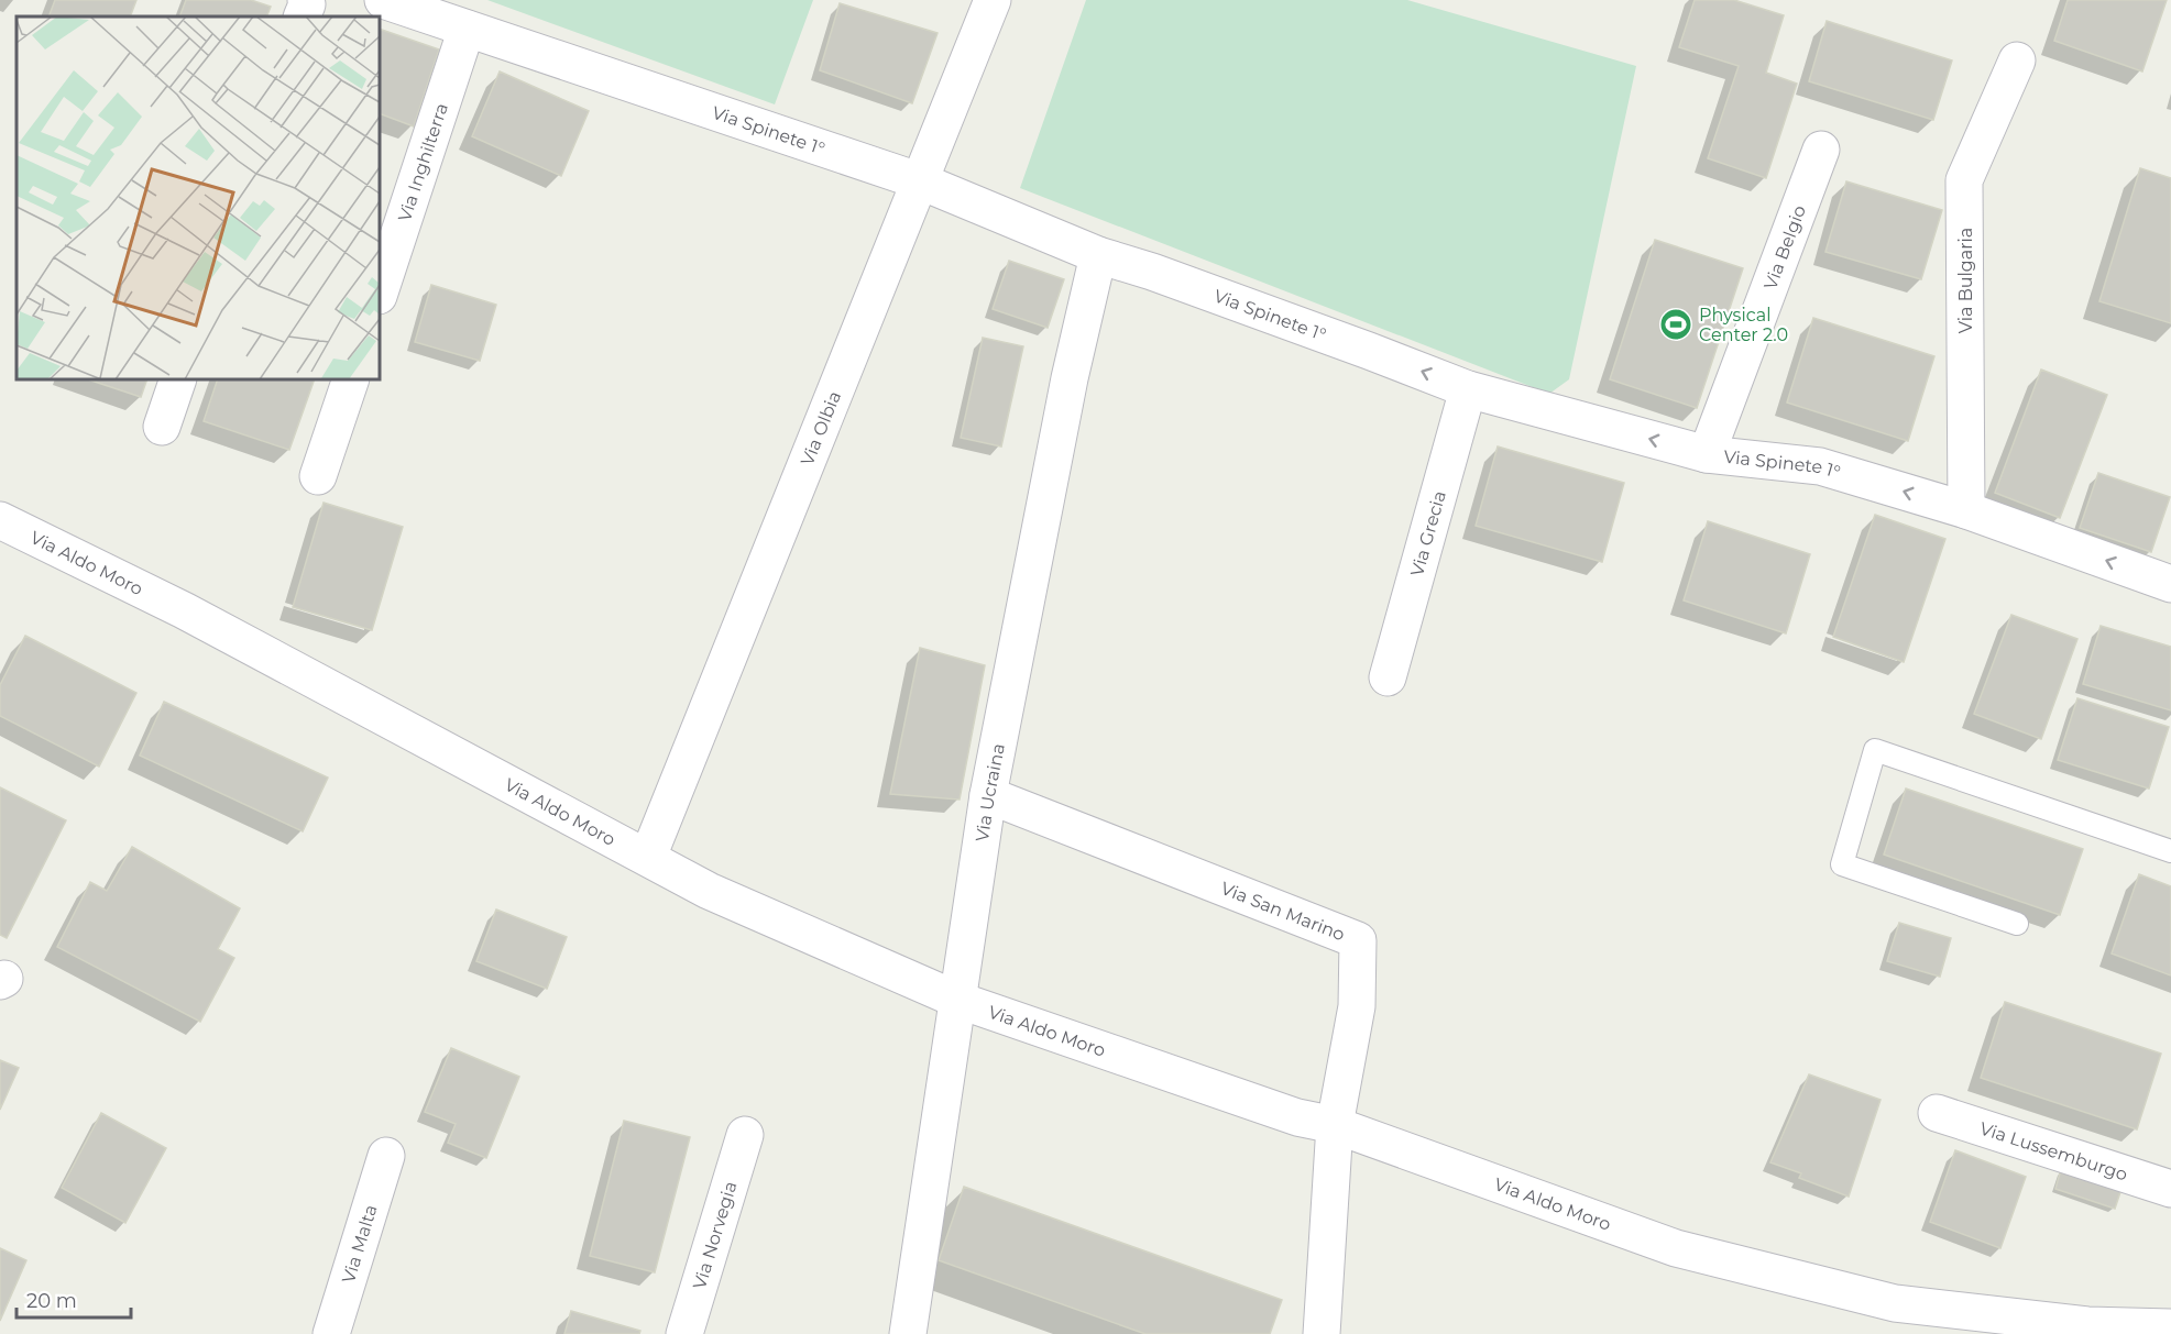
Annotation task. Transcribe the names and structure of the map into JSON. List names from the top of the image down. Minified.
{"streets":{"street":["Via Spinete 1°","Via Inghilterra","Via Belgio","Via Bulgaria","Via Olbia","Via Grecia","Via Aldo Moro","Via Ucraina","Via San Marino","Via Lussemburgo","Via Norvegia","Via Malta"]},"crossings":[["Via Spinete 1°","Via Inghilterra"],["Via Spinete 1°","Via Belgio"],["Via Spinete 1°","Via Bulgaria"],["Via Spinete 1°","Via Olbia"],["Via Spinete 1°","Via Grecia"],["Via Spinete 1°","Via Ucraina"],["Via Olbia","Via Aldo Moro"],["Via Aldo Moro","Via Ucraina"],["Via Aldo Moro","Via San Marino"],["Via Ucraina","Via San Marino"]],"one_way":["Via Spinete 1°"],"places":{"sports":["Physical Center 2.0"]},"scale_bar":"20 m"}
